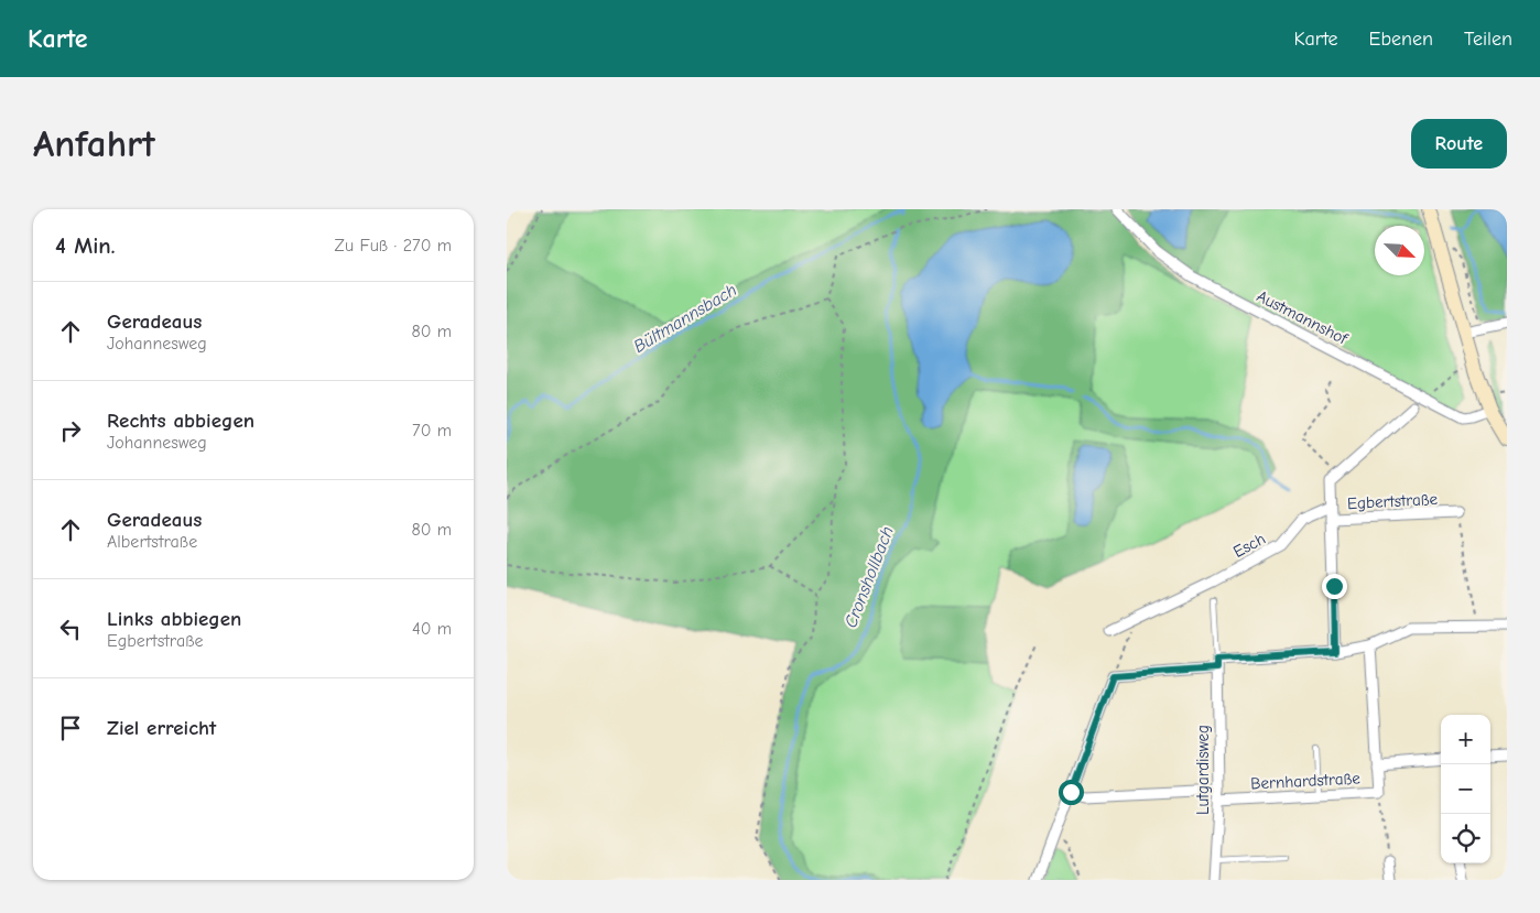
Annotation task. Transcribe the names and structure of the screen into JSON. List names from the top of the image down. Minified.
{"streets":{"street":["Austmannshof","Egbertstraße","Esch","Lutgardisweg","Bernhardstraße"]},"crossings":[["Egbertstraße","Esch"],["Lutgardisweg","Bernhardstraße"]],"water":["Bültmannsbach","Cronshollbach"],"north":"bottom right","page":{"header":"Karte","nav":["Karte","Ebenen","Teilen"],"buttons":"Route","title":"Anfahrt","heading":["4 Min.","Zu Fuß · 270 m"],"list":[["Geradeaus","Johannesweg","80 m"],["Rechts abbiegen","Johannesweg","70 m"],["Geradeaus","Albertstraße","80 m"],["Links abbiegen","Egbertstraße","40 m"],"Ziel erreicht"],"map_buttons":["+","−"]}}
